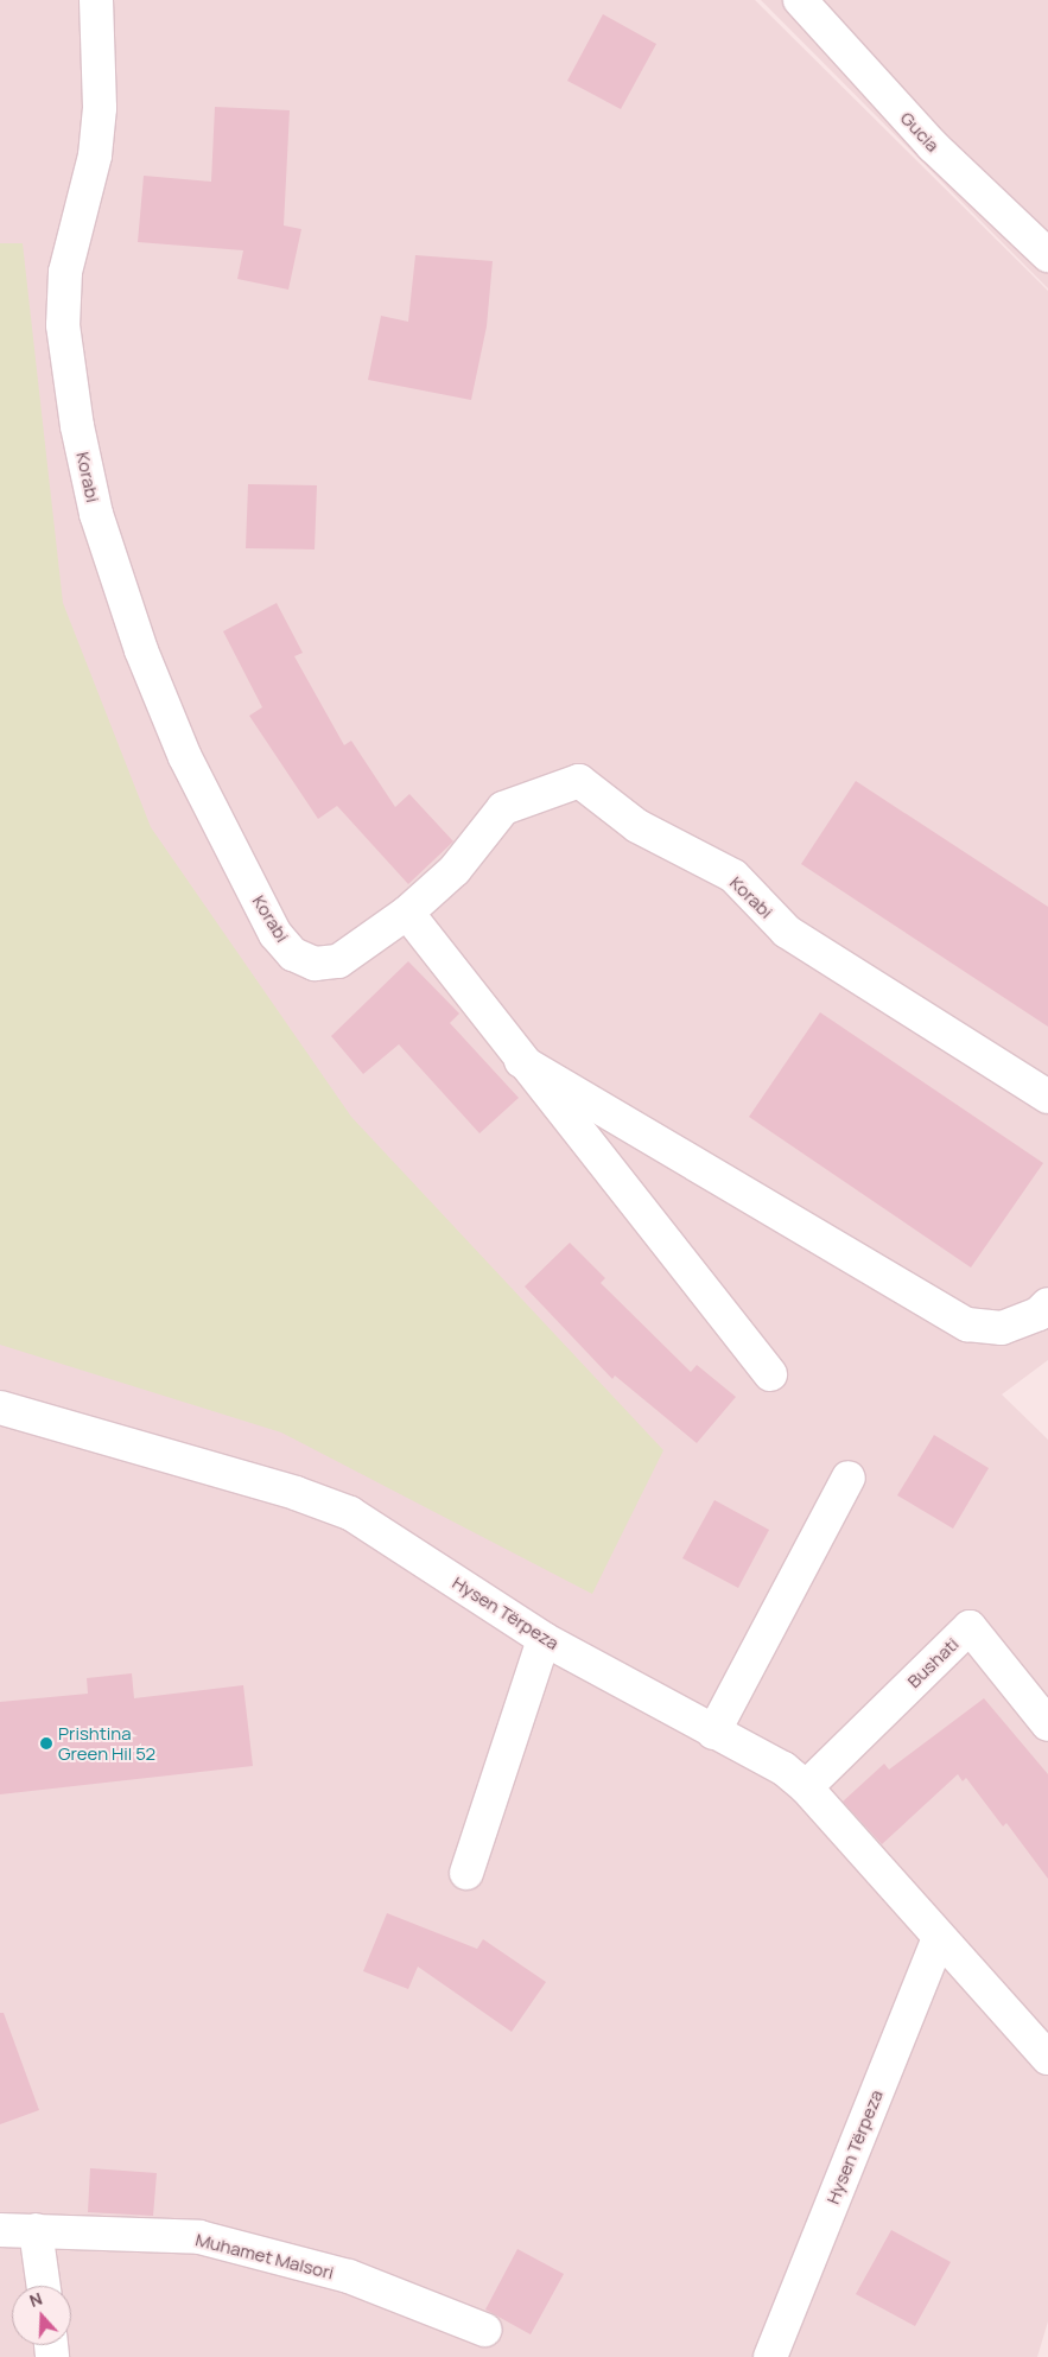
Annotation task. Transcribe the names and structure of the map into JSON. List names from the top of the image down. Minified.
{"streets":{"street":["Gucia","Korabi","Hysen Tërpeza","Bushati","Muhamet Malsori"]},"crossings":[["Hysen Tërpeza","Bushati"]],"places":["Prishtina Green Hil 52"],"north":"top"}
